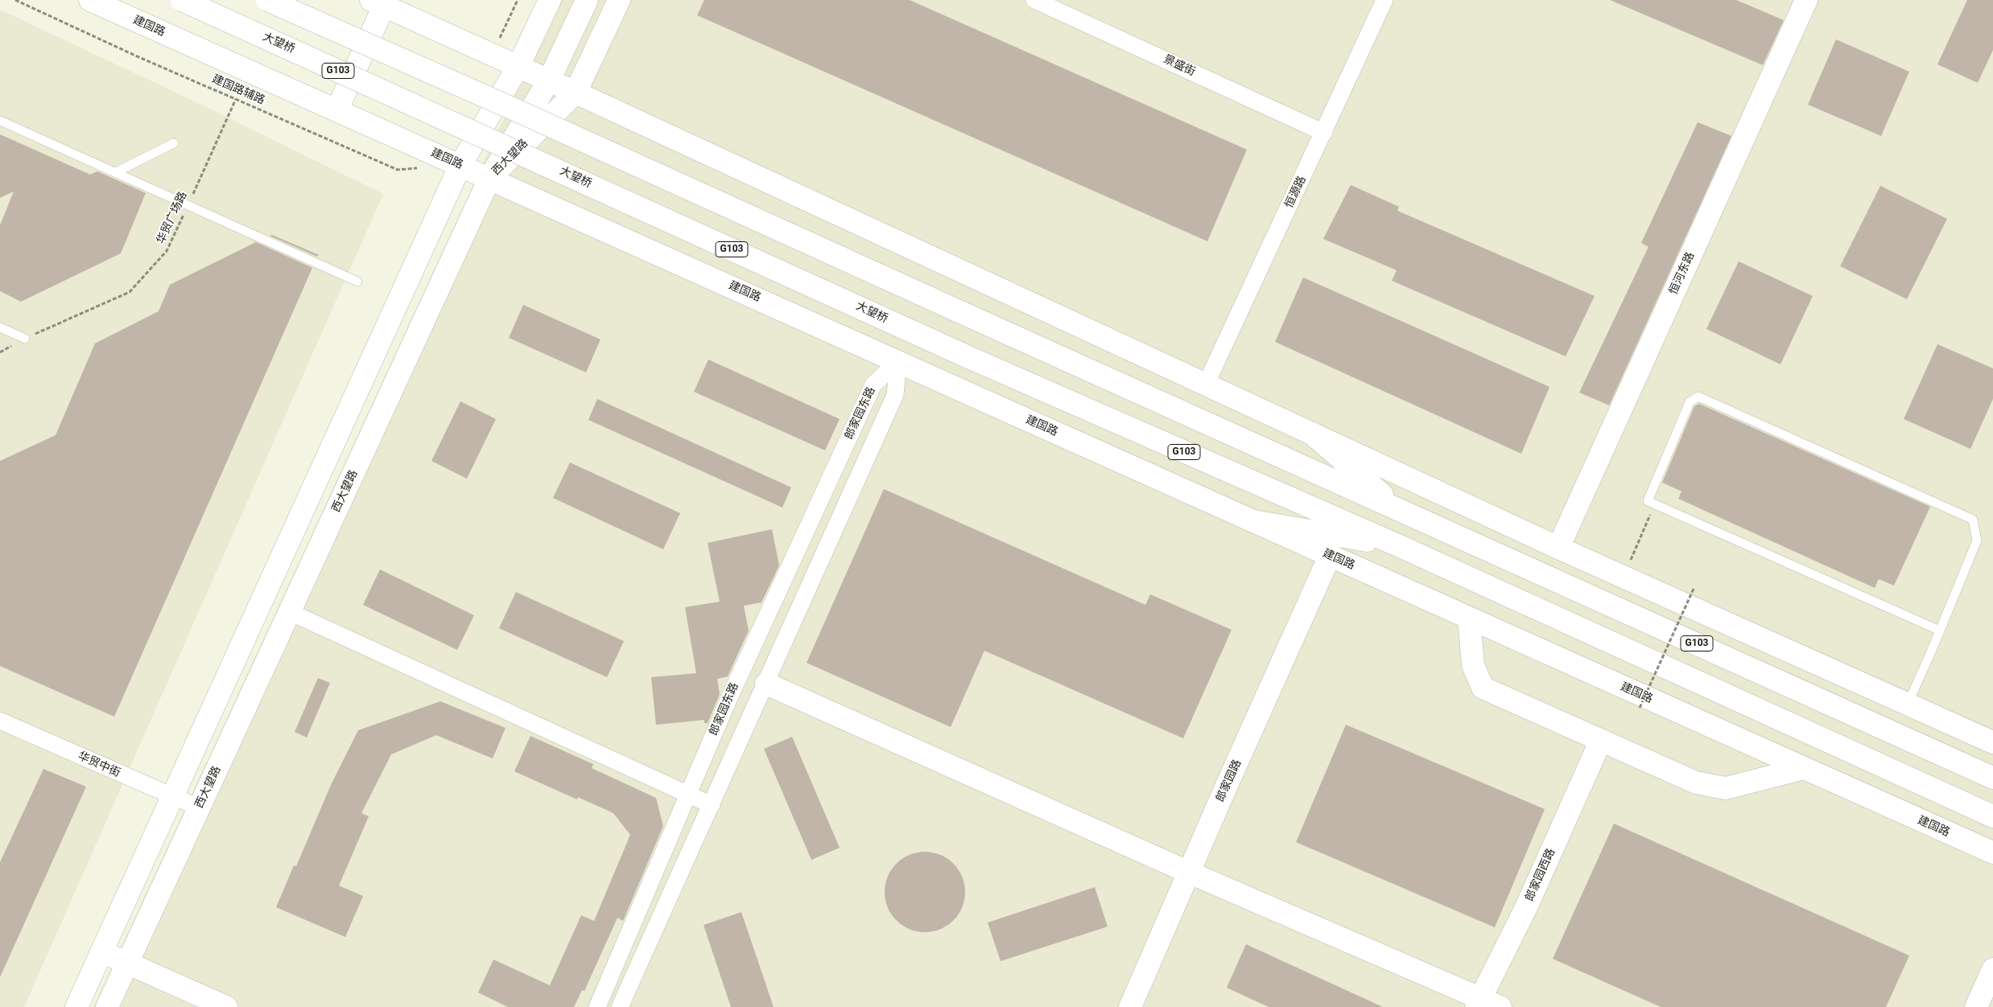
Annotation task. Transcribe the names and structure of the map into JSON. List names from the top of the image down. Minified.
{"streets":{"main road":["建国路","大望桥","G103","西大望路","恒河东路","郎家园路","郎家园西路"],"street":["景盛街","恒源路","郎家园东路","华贸中街"],"path":["建国路辅路","华贸广场路"]},"crossings":[["建国路","西大望路"],["建国路","郎家园东路"],["建国路","郎家园路"],["大望桥","G103"],["景盛街","恒源路"],["建国路辅路","华贸广场路"],["西大望路","华贸中街"]]}
